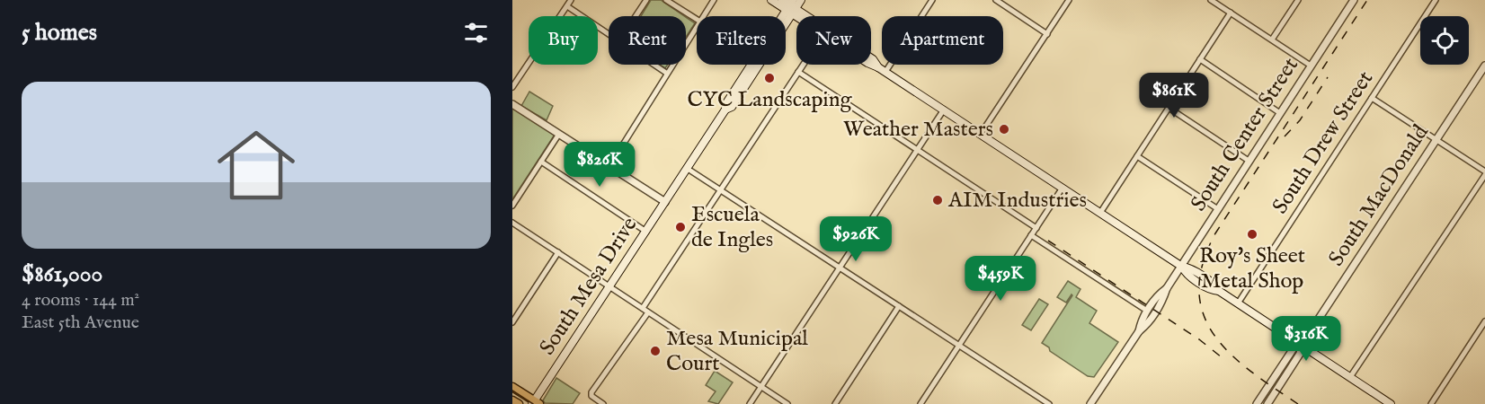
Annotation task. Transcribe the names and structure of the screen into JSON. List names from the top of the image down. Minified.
{"streets":{"main road":["South Mesa Drive"],"street":["South Center Street","South Drew Street","South MacDonald"]},"places":["CYC Landscaping","Weather Masters","AIM Industries","Escuela de Ingles","Roy's Sheet Metal Shop","Mesa Municipal Court"],"page":{"heading":"5 homes","chip":["Buy","Rent","Filters","New","Apartment"],"list":[{"name":"$861,000","note":"4 rooms · 144 m² · East 5th Avenue"}],"price":["$861K","$826K","$926K","$459K","$316K"]}}
